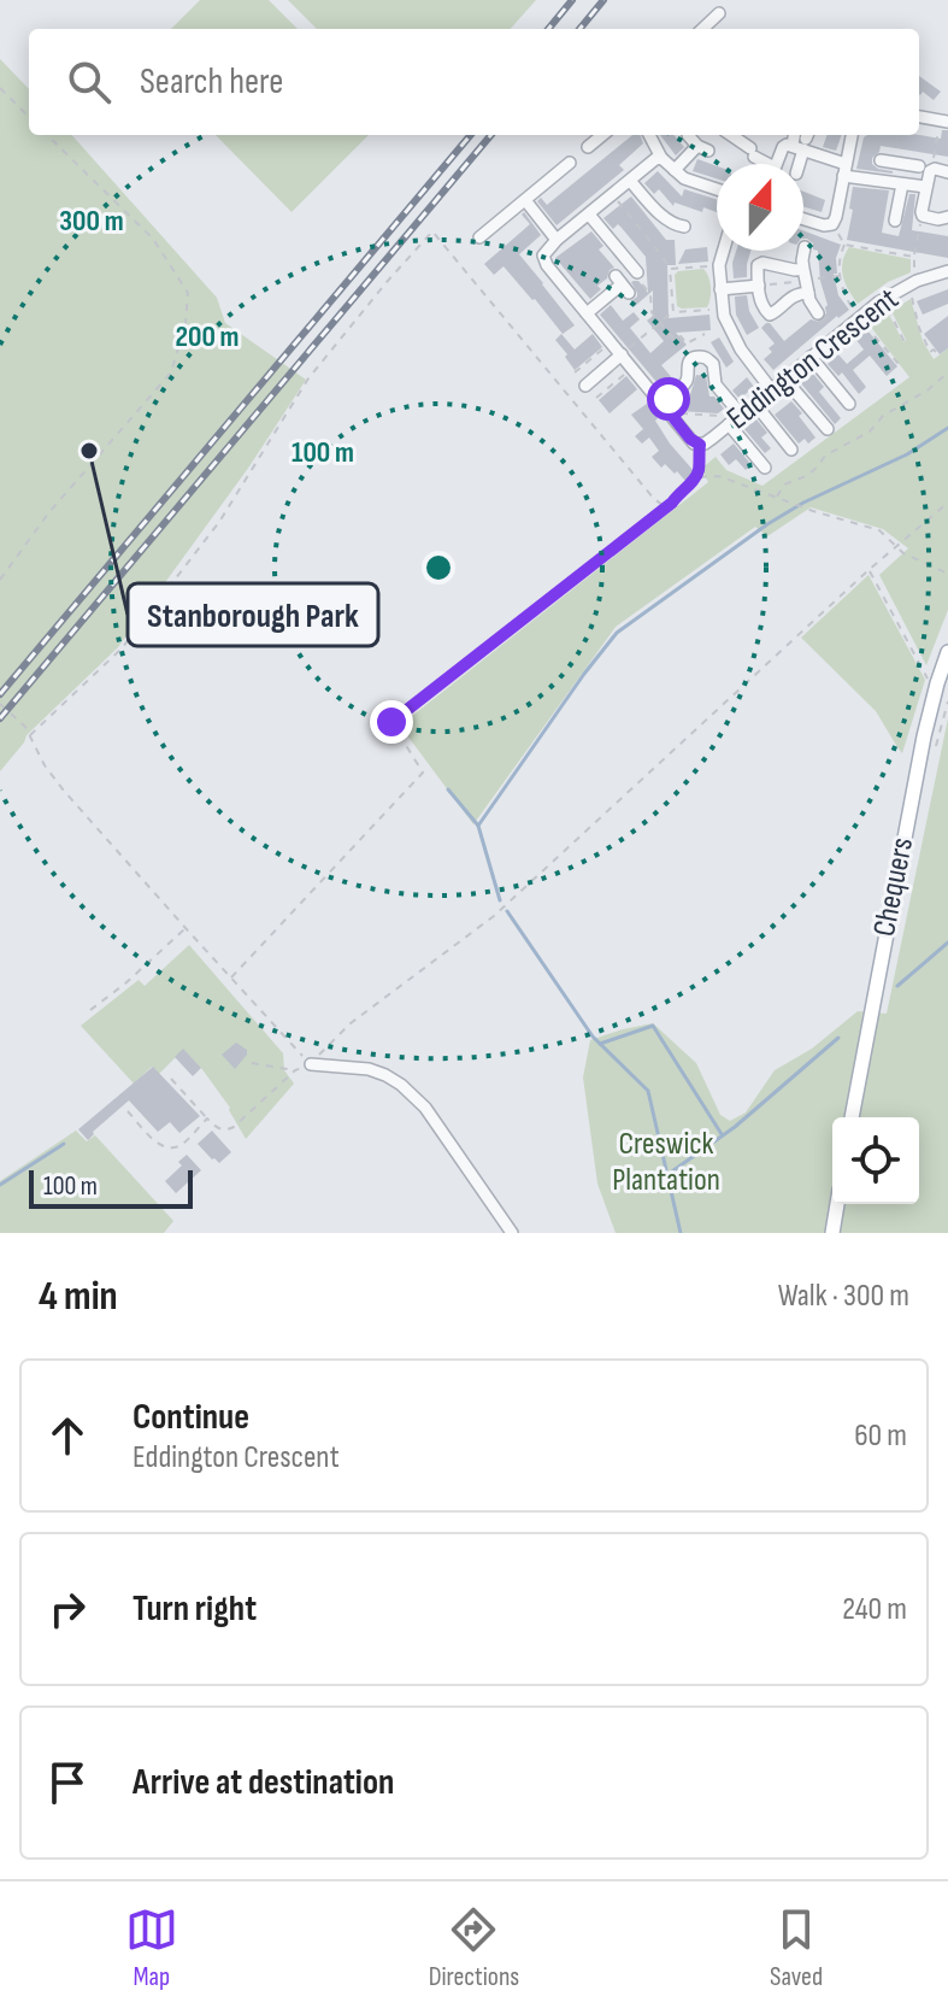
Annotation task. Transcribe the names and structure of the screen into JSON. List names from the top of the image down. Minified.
{"streets":{"main road":["Chequers"],"street":["Eddington Crescent"]},"parks":["Creswick Plantation"],"places":["Stanborough Park"],"scale_bar":"100 m","north":"top","page":{"search":"Search here","scale":"100 m","heading":["4 min","Walk · 300 m"],"list":[["Continue","Eddington Crescent","60 m"],["Turn right","240 m"],"Arrive at destination"],"nav":["Map","Directions","Saved"]},"rings":["300 m","200 m","100 m"]}
